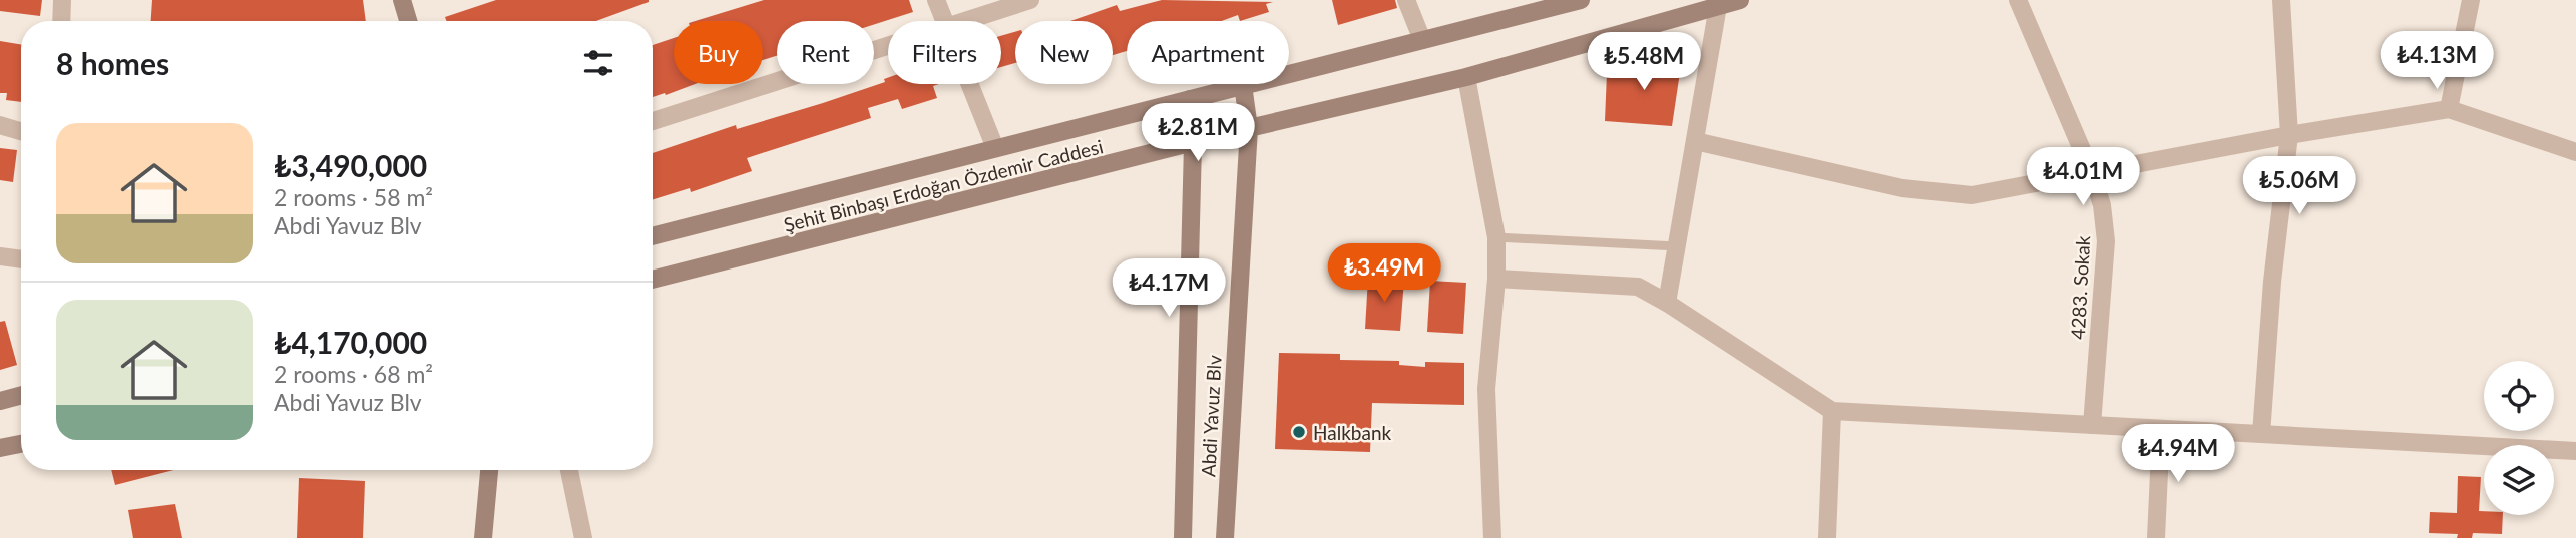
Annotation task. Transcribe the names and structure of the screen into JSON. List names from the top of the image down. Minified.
{"streets":{"main road":["Şehit Binbaşı Erdoğan Özdemir Caddesi","Abdi Yavuz Blv"],"street":["4283. Sokak"]},"crossings":[["Şehit Binbaşı Erdoğan Özdemir Caddesi","Abdi Yavuz Blv"]],"places":["Halkbank"],"page":{"chip":["Buy","Rent","Filters","New","Apartment"],"heading":"8 homes","price":["₺4.13M","₺5.48M","₺2.81M","₺4.01M","₺5.06M","₺3.49M","₺4.17M","₺4.94M"],"list":[{"name":"₺3,490,000","note":"2 rooms · 58 m² · Abdi Yavuz Blv"},{"name":"₺4,170,000","note":"2 rooms · 68 m² · Abdi Yavuz Blv"}]}}
